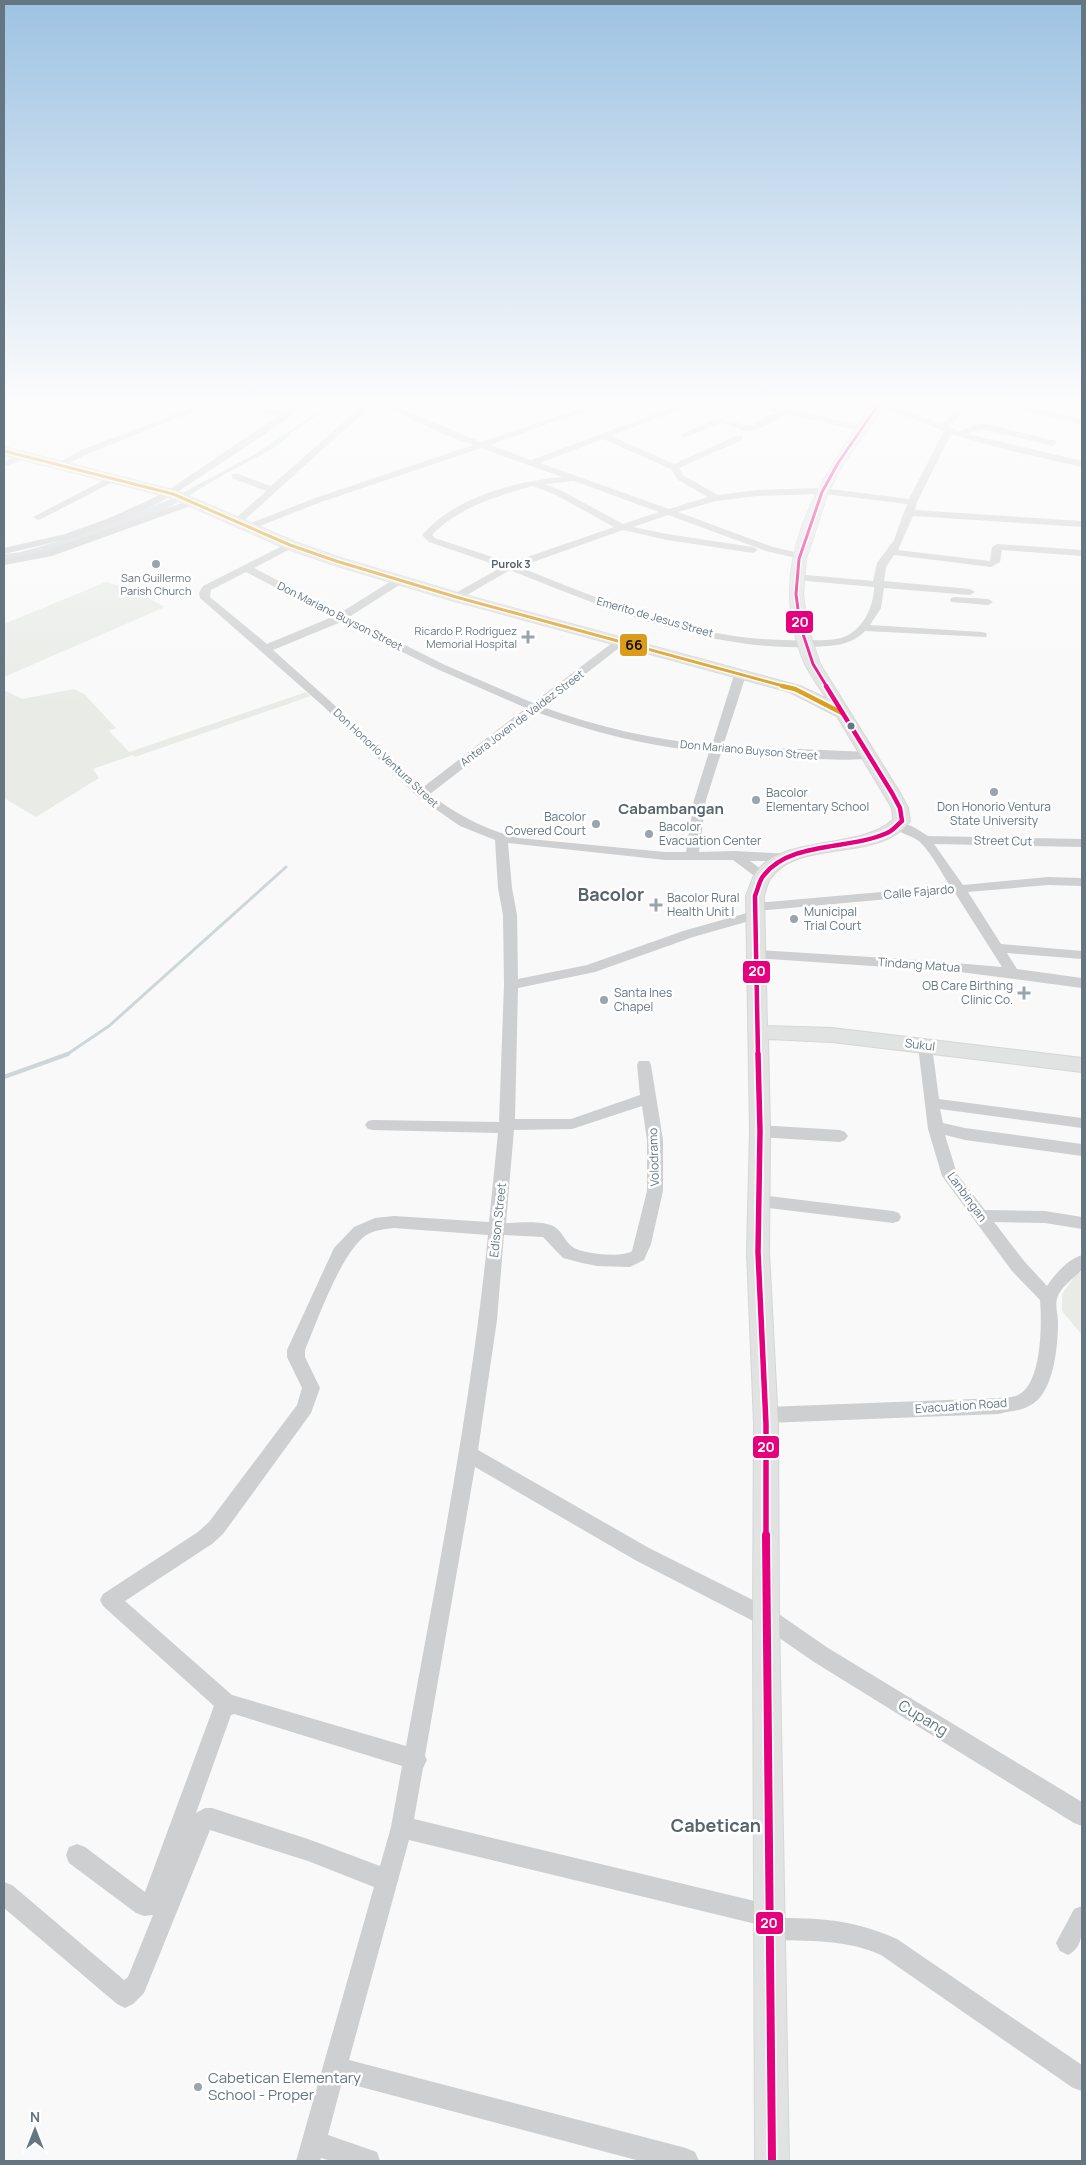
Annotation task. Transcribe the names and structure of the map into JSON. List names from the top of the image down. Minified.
{"streets":{"main road":["Sukul"],"street":["Don Mariano Buyson Street","Emerito de Jesus Street","Antera Joven de Valdez Street","Don Honorio Ventura Street","Street Cut","Calle Fajardo","Tindang Matua","Volodramo","Lanbingan","Edison Street","Evacuation Road","Cupang"]},"crossings":[["Don Mariano Buyson Street","Antera Joven de Valdez Street"],["Don Mariano Buyson Street","Don Honorio Ventura Street"],["Antera Joven de Valdez Street","Don Honorio Ventura Street"],["Don Honorio Ventura Street","Edison Street"],["Sukul","Lanbingan"],["Volodramo","Edison Street"],["Lanbingan","Evacuation Road"],["Edison Street","Cupang"]],"districts":["Purok 3","Cabambangan","Bacolor","Cabetican"],"places":{"other":["San Guillermo Parish Church","Don Honorio Ventura State University","Bacolor Elementary School","Bacolor Covered Court","Bacolor Evacuation Center","Municipal Trial Court","Santa Ines Chapel","Cabetican Elementary School - Proper"],"health":["Ricardo P. Rodriguez Memorial Hospital","Bacolor Rural Health Unit I","OB Care Birthing Clinic Co."]},"lines":["transit line 66","transit line 20"],"north":"top"}
